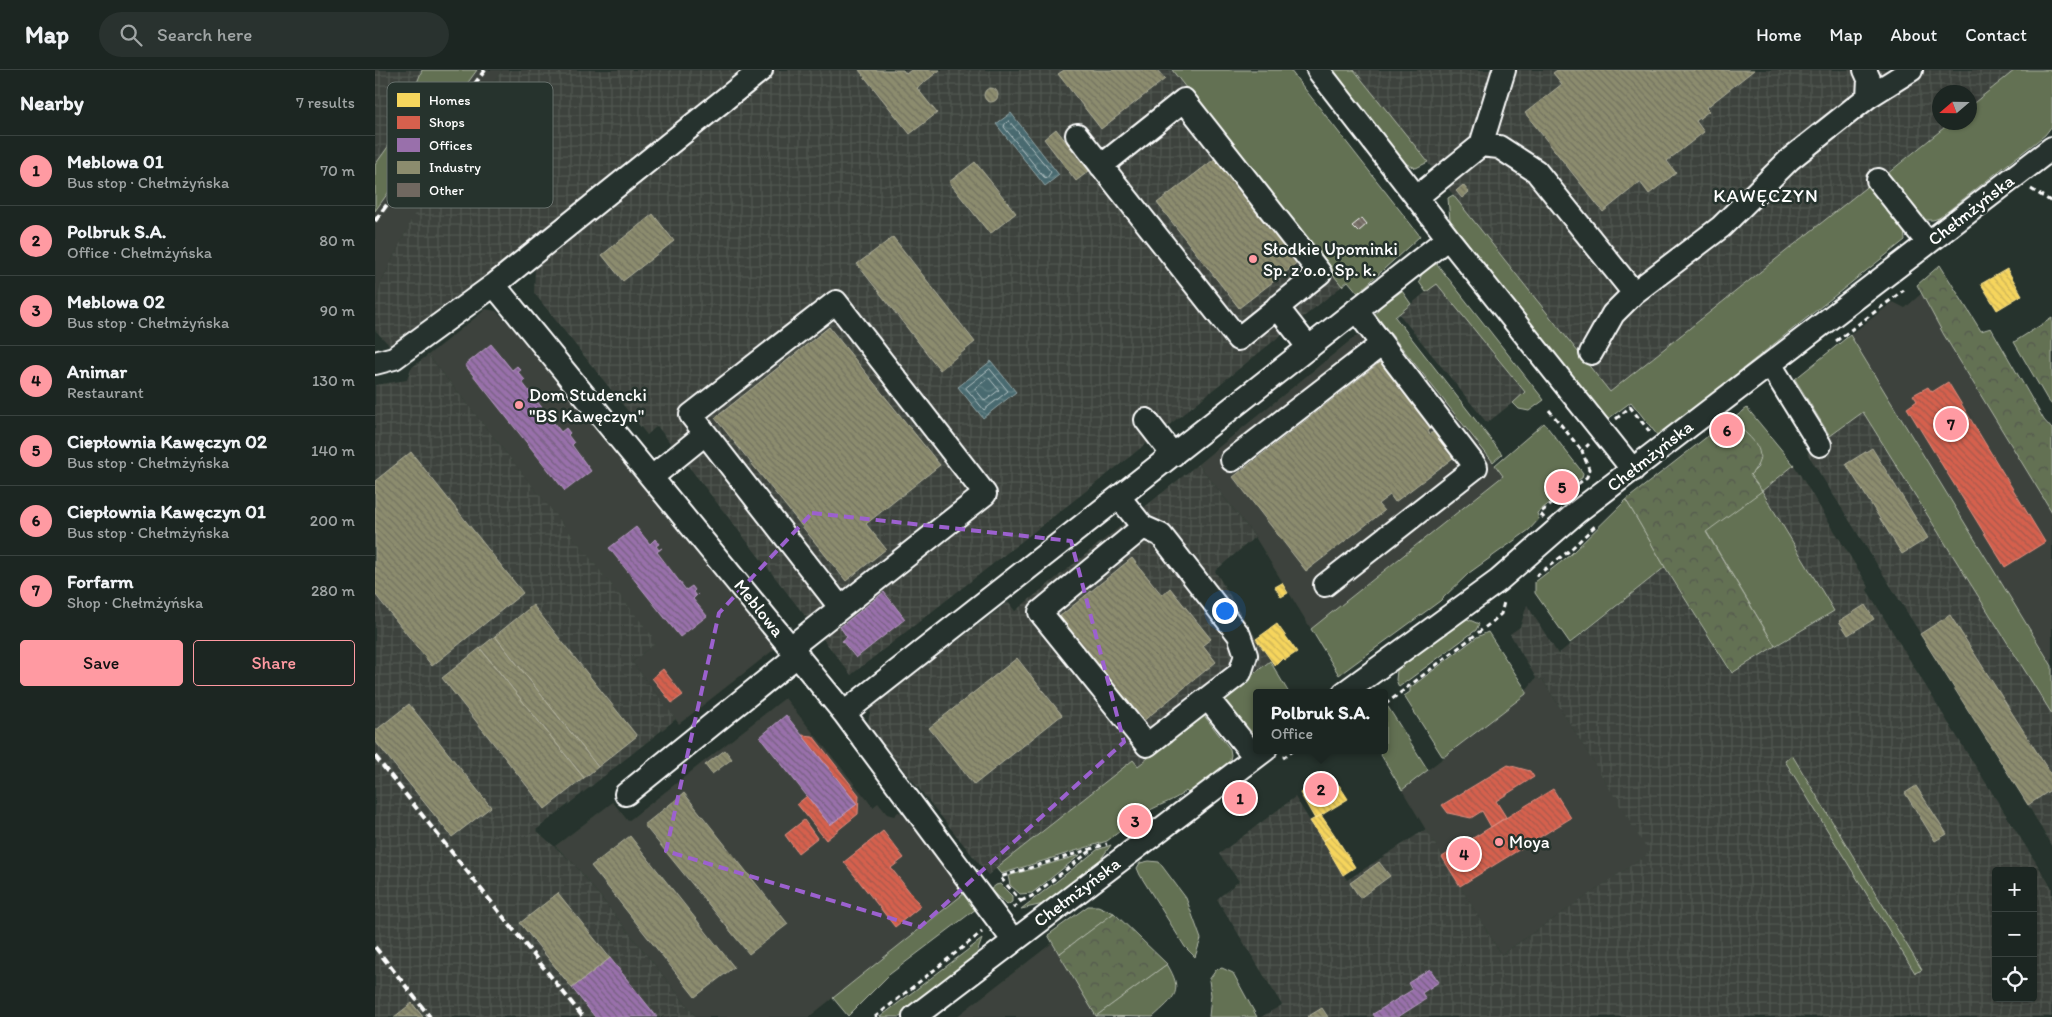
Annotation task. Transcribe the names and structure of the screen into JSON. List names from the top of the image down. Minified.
{"streets":{"street":["Chełmżyńska","Meblowa"]},"crossings":[["Chełmżyńska","Meblowa"]],"districts":["KAWĘCZYN"],"places":["Słodkie Upominki Sp. z o.o. Sp. k.","Dom Studencki \"BS Kawęczyn\"","Moya"],"legend":["Homes","Shops","Offices","Industry","Other"],"north":"left","page":{"header":"Map","search":"Search here","nav":["Home","Map","About","Contact"],"heading":["Nearby","7 results"],"list":[{"mark":"1","name":"Meblowa 01","note":"Bus stop · Chełmżyńska","value":"70 m"},{"mark":"2","name":"Polbruk S.A.","note":"Office · Chełmżyńska","value":"80 m"},{"mark":"3","name":"Meblowa 02","note":"Bus stop · Chełmżyńska","value":"90 m"},{"mark":"4","name":"Animar","note":"Restaurant","value":"130 m"},{"mark":"5","name":"Ciepłownia Kawęczyn 02","note":"Bus stop · Chełmżyńska","value":"140 m"},{"mark":"6","name":"Ciepłownia Kawęczyn 01","note":"Bus stop · Chełmżyńska","value":"200 m"},{"mark":"7","name":"Forfarm","note":"Shop · Chełmżyńska","value":"280 m"}],"pins":["7","6","5","2","1","3","4"],"buttons":["Save","Share"],"popup":["Polbruk S.A.","Office"],"map_buttons":["+","−"]}}
